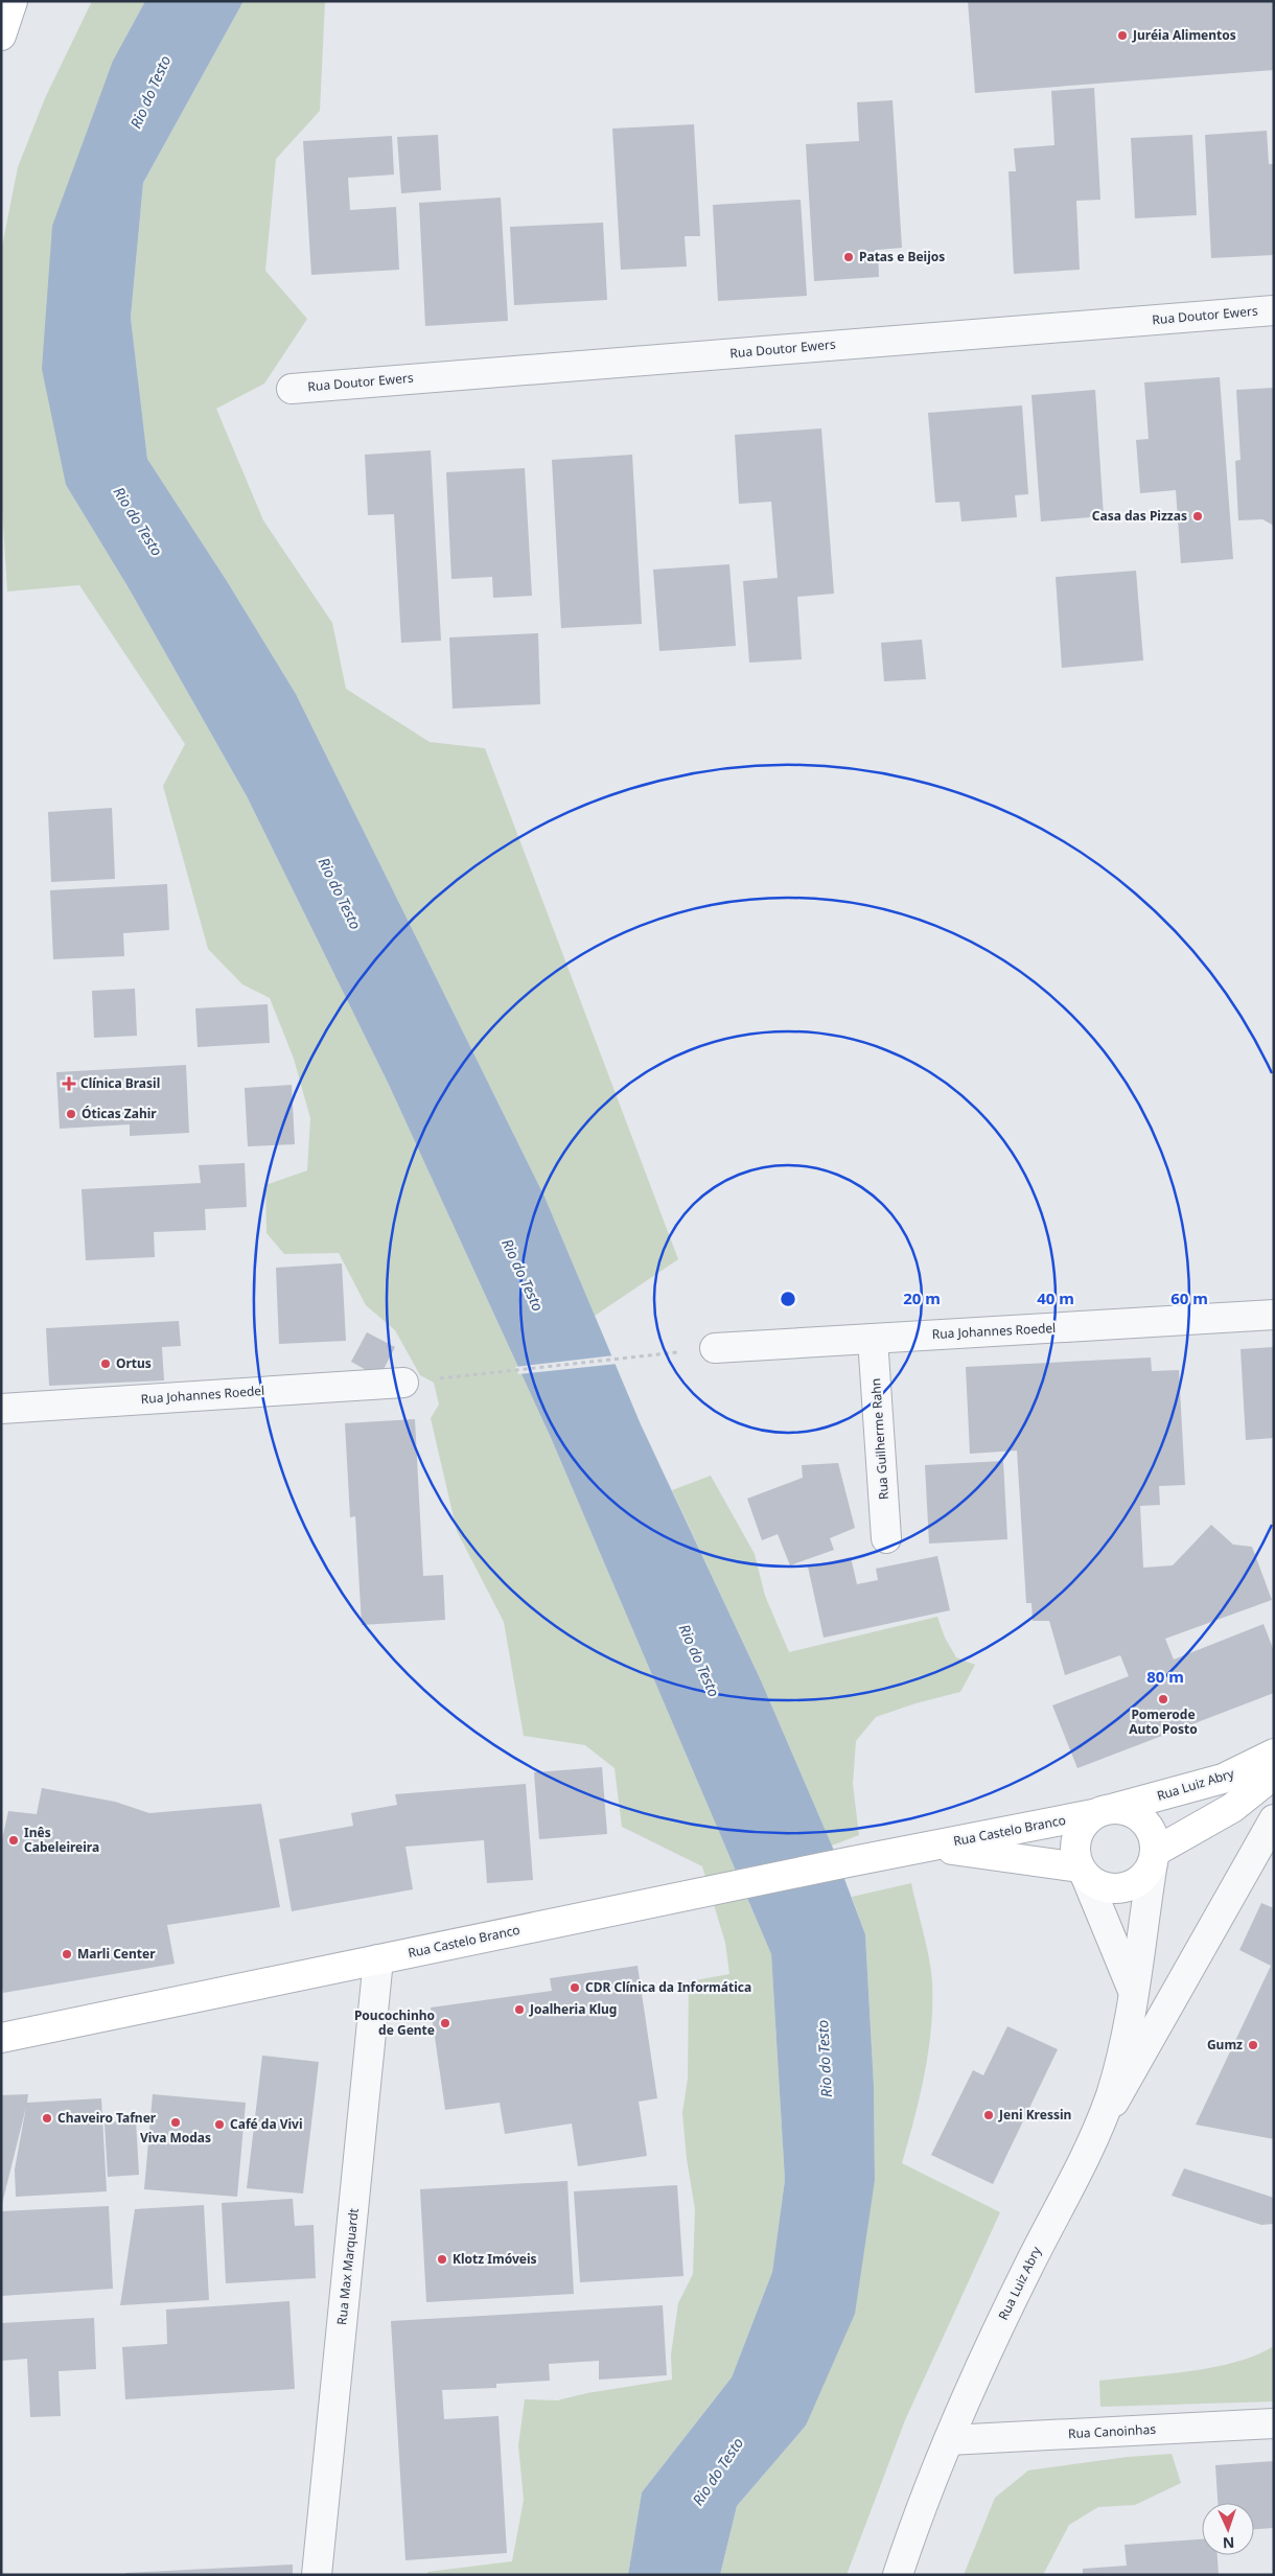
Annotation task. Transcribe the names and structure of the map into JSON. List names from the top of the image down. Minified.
{"streets":{"main road":["Rua Luiz Abry","Rua Castelo Branco"],"street":["Rua Doutor Ewers","Rua Johannes Roedel","Rua Guilherme Rahn","Rua Max Marquardt","Rua Canoinhas"]},"crossings":[["Rua Johannes Roedel","Rua Guilherme Rahn"],["Rua Luiz Abry","Rua Castelo Branco"],["Rua Luiz Abry","Rua Canoinhas"],["Rua Castelo Branco","Rua Max Marquardt"]],"water":["Rio do Testo"],"places":{"other":["Juréia Alimentos","Patas e Beijos","Casa das Pizzas","Óticas Zahir","Ortus","Pomerode Auto Posto","Inês Cabeleireira","Marli Center","CDR Clínica da Informática","Joalheria Klug","Poucochinho de Gente","Gumz","Jeni Kressin","Chaveiro Tafner","Viva Modas","Café da Vivi","Klotz Imóveis"],"health":["Clínica Brasil"]},"north":"bottom","rings":["20 m","40 m","60 m","80 m"]}
